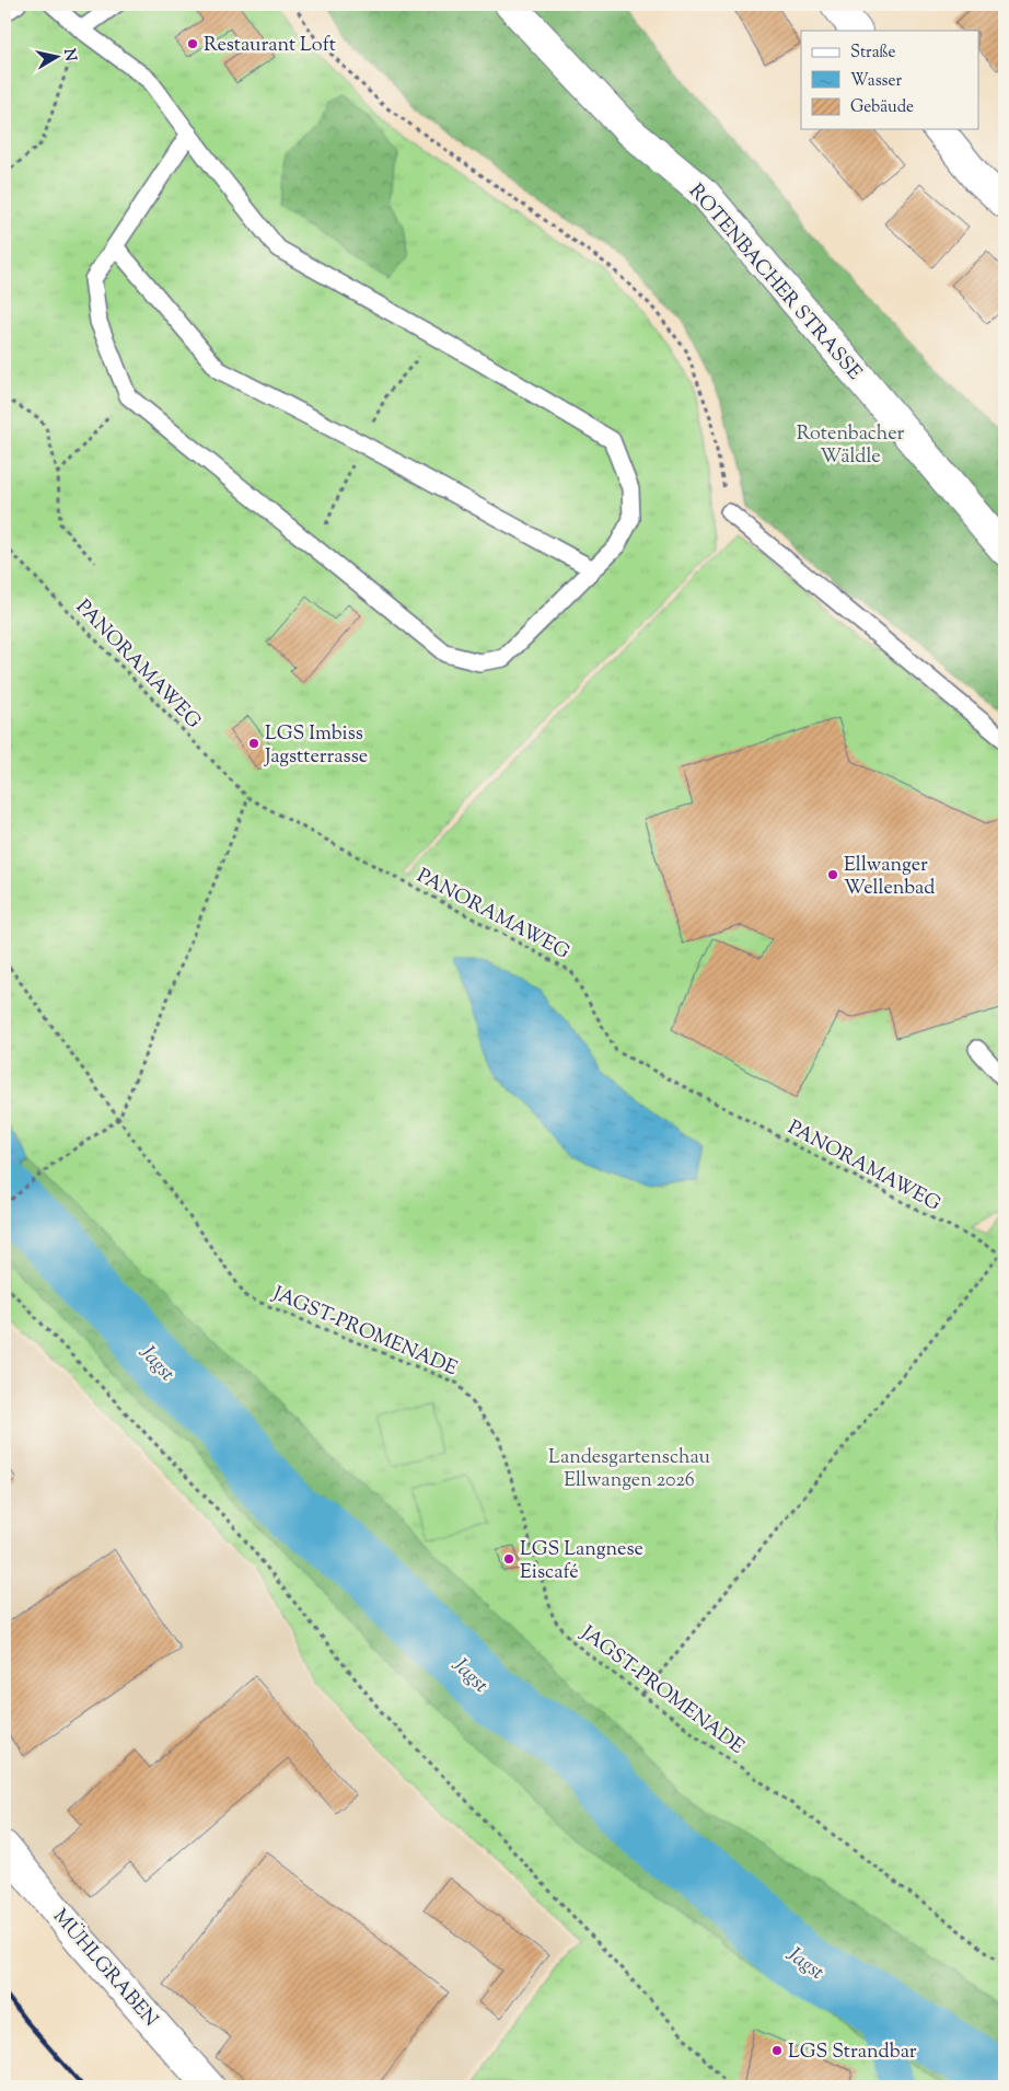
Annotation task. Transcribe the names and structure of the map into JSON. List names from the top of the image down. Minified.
{"streets":{"street":["ROTENBACHER STRASSE","MÜHLGRABEN"],"path":["PANORAMAWEG","JAGST-PROMENADE"]},"water":["Jagst"],"parks":["Rotenbacher Wäldle","Landesgartenschau Ellwangen 2026"],"places":["Restaurant Loft","LGS Imbiss Jagstterrasse","Ellwanger Wellenbad","LGS Langnese Eiscafé","LGS Strandbar"],"legend":["Straße","Wasser","Gebäude"],"north":"right"}
